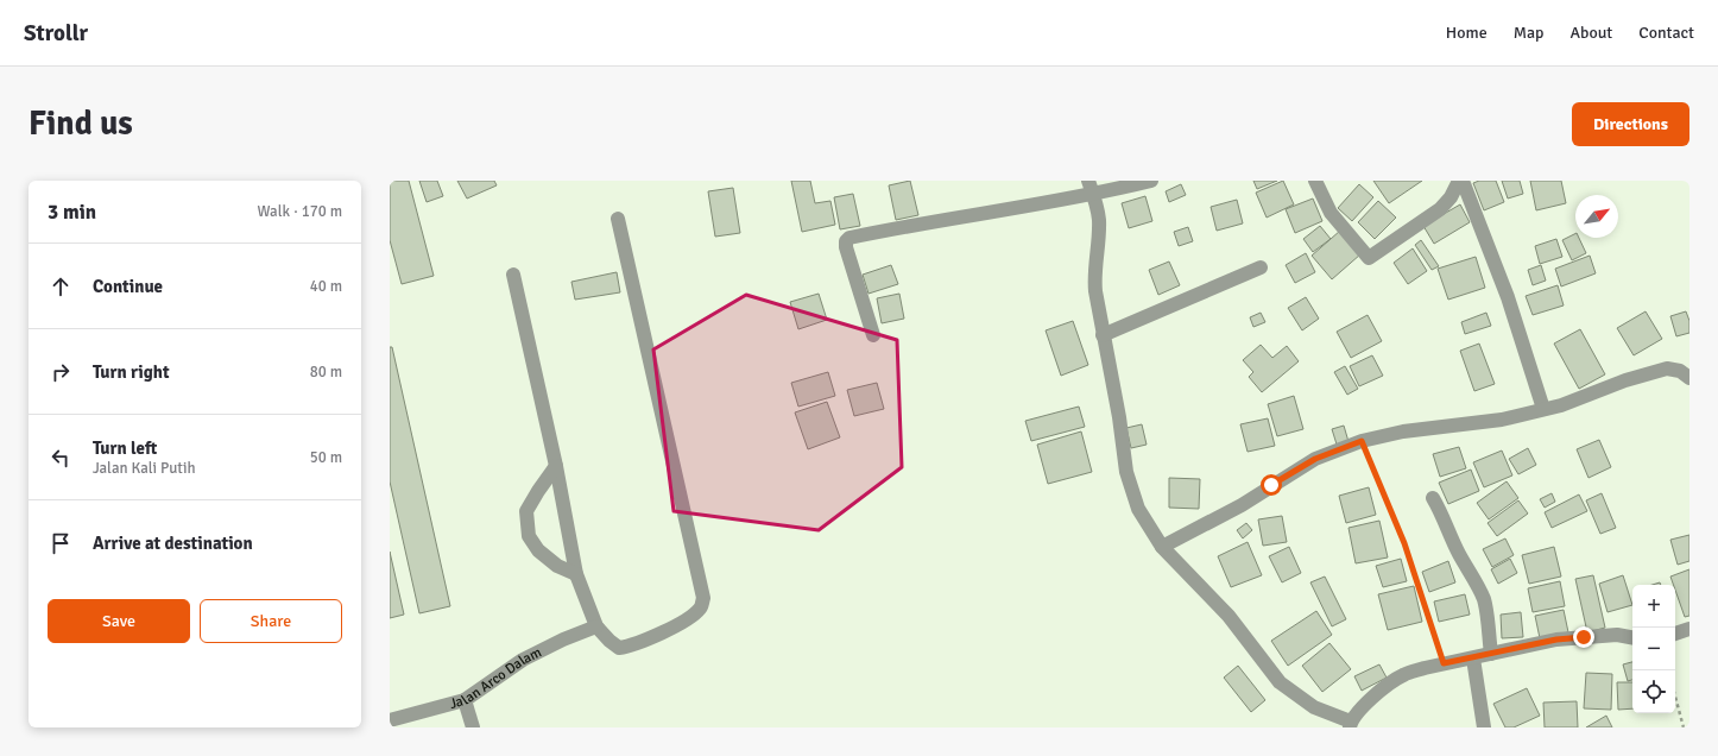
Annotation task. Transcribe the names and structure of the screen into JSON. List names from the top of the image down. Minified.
{"streets":{"street":["Jalan Arco Dalam"]},"north":"top right","page":{"header":"Strollr","nav":["Home","Map","About","Contact"],"buttons":["Directions",["Save","Share"]],"title":"Find us","heading":["3 min","Walk · 170 m"],"list":[["Continue","40 m"],["Turn right","80 m"],["Turn left","Jalan Kali Putih","50 m"],"Arrive at destination"],"map_buttons":["+","−"]}}
